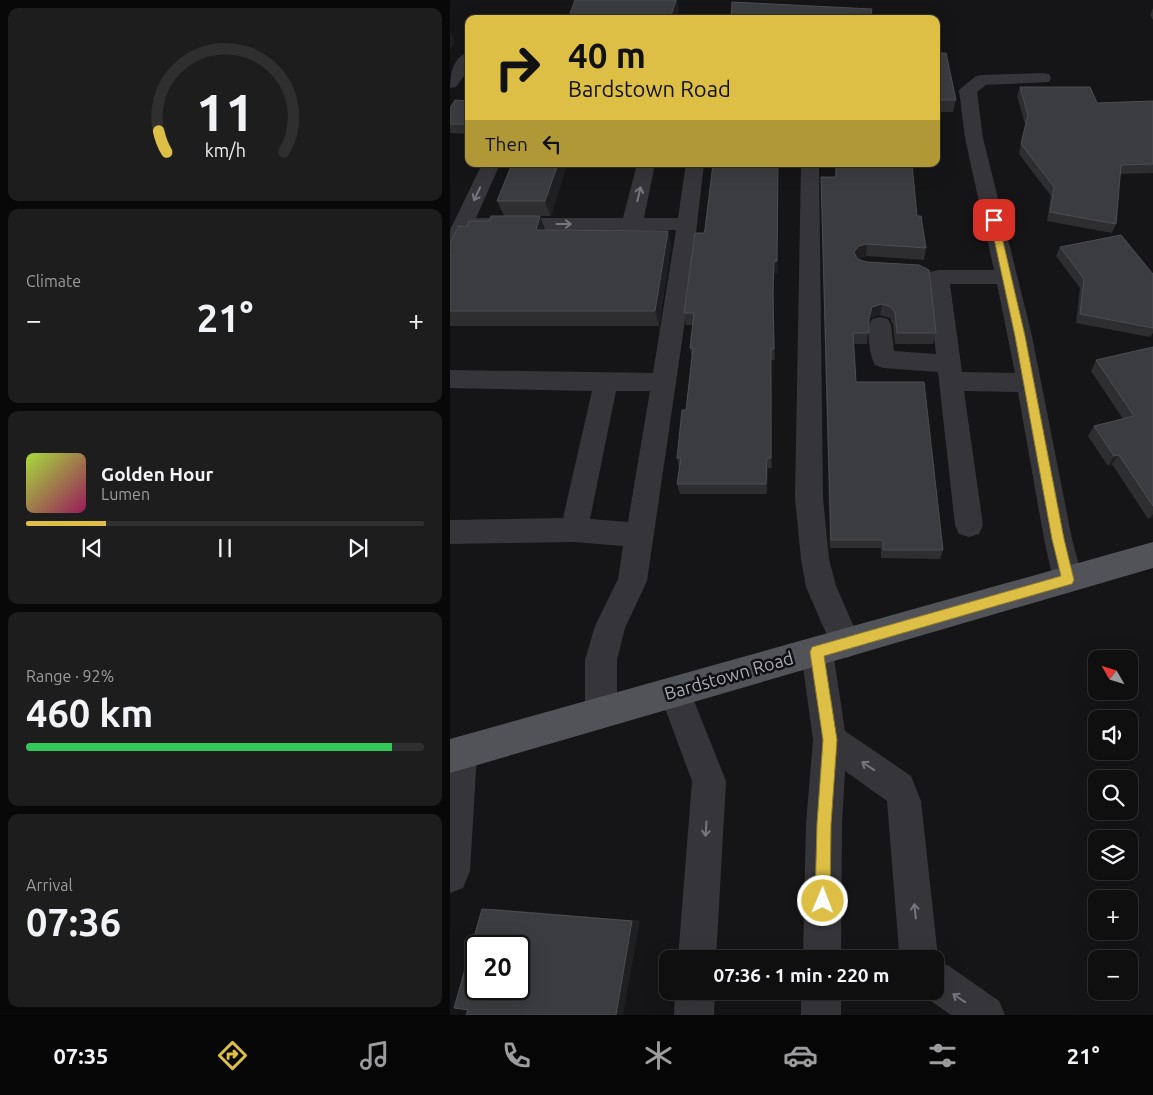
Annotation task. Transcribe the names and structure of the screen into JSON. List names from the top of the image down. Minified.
{"streets":{"main road":["Bardstown Road"]},"north":"top left","page":{"turn":["40 m","Bardstown Road"],"then":"Then","tile":["Climate",["Range · 92%","460 km"],["Arrival","07:36"]],"heat":["−","21°","+"],"song":["Golden Hour","Lumen"],"map_buttons":["+","−"],"limit":"20","trip":"07:36 · 1 min · 220 m","tabs":["07:35","21°"],"gauge":["11","km/h"]}}
